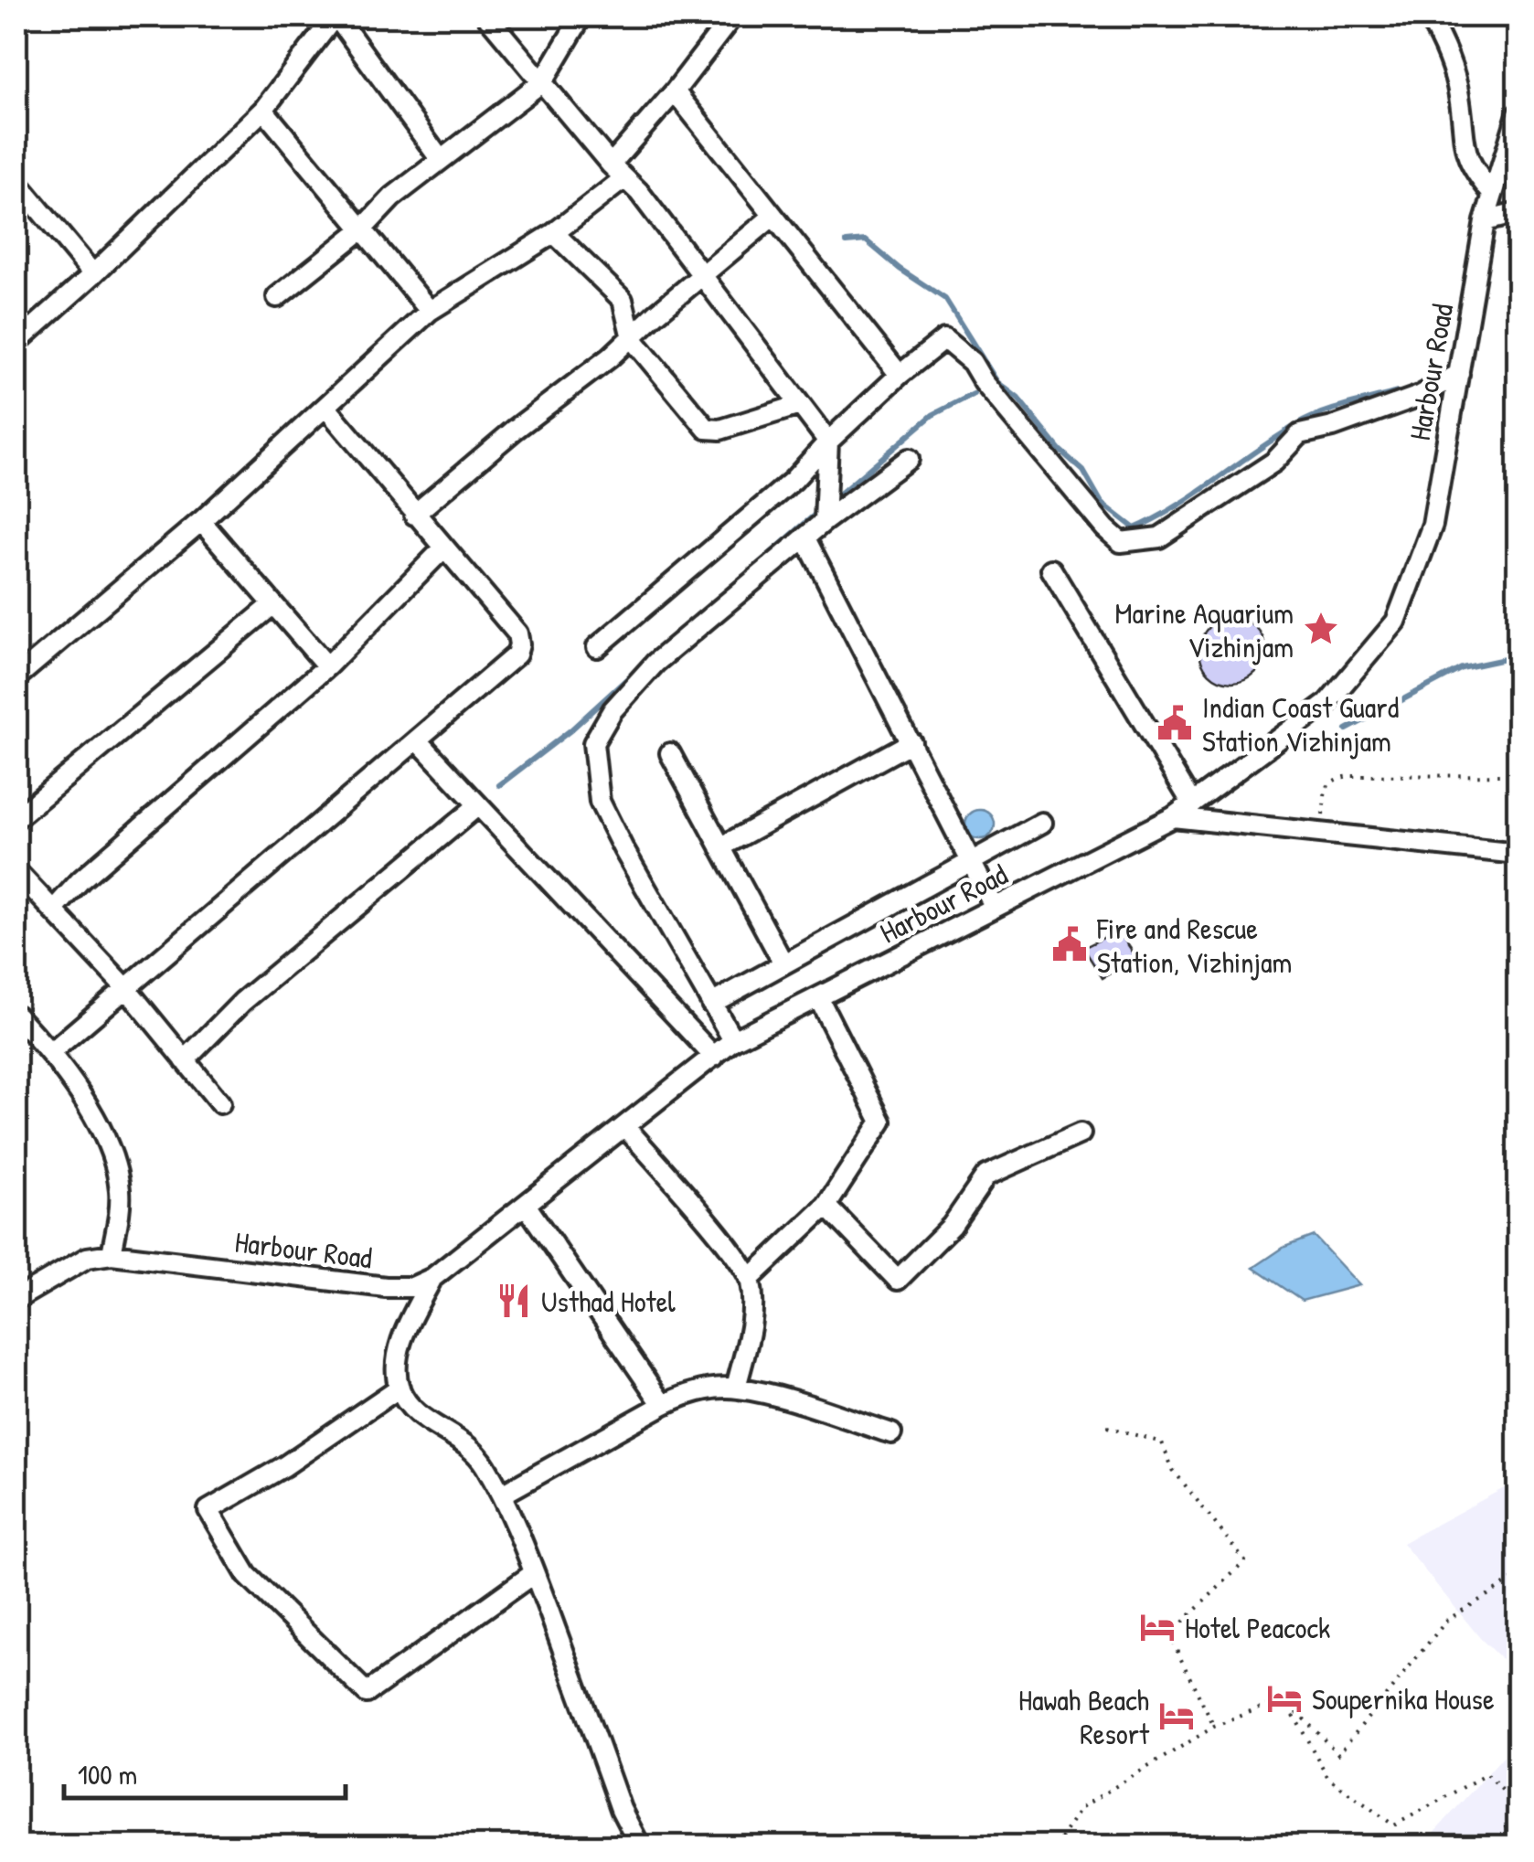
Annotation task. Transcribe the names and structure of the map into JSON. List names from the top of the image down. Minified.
{"streets":{"street":["Harbour Road"]},"places":{"place":["Marine Aquarium Vizhinjam"],"public building":["Indian Coast Guard Station Vizhinjam","Fire and Rescue Station, Vizhinjam"],"restaurant":["Usthad Hotel"],"hotel":["Hotel Peacock","Soupernika House","Hawah Beach Resort"]},"scale_bar":"100 m"}
